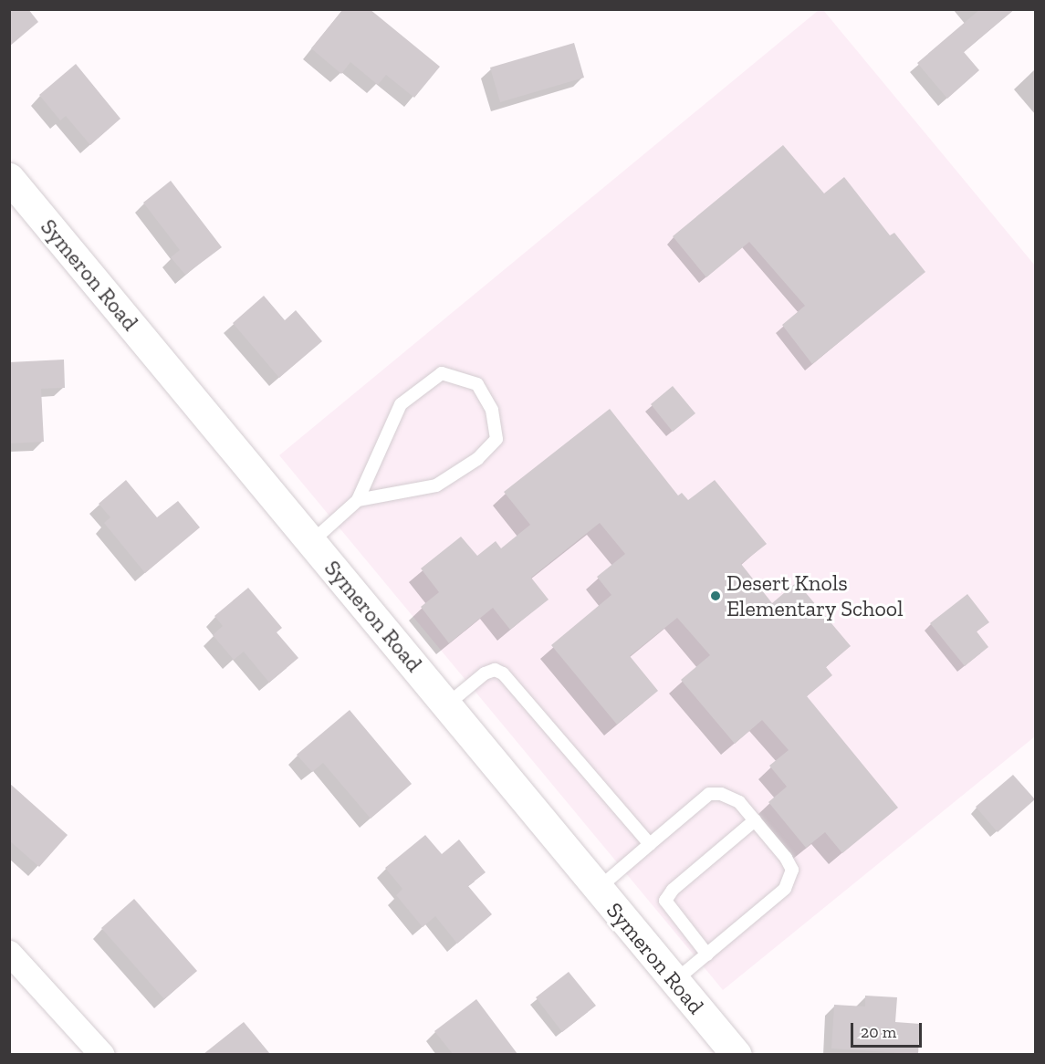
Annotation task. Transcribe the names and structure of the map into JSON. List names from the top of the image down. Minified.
{"streets":{"street":["Symeron Road"]},"places":["Desert Knols Elementary School"],"scale_bar":"20 m"}
